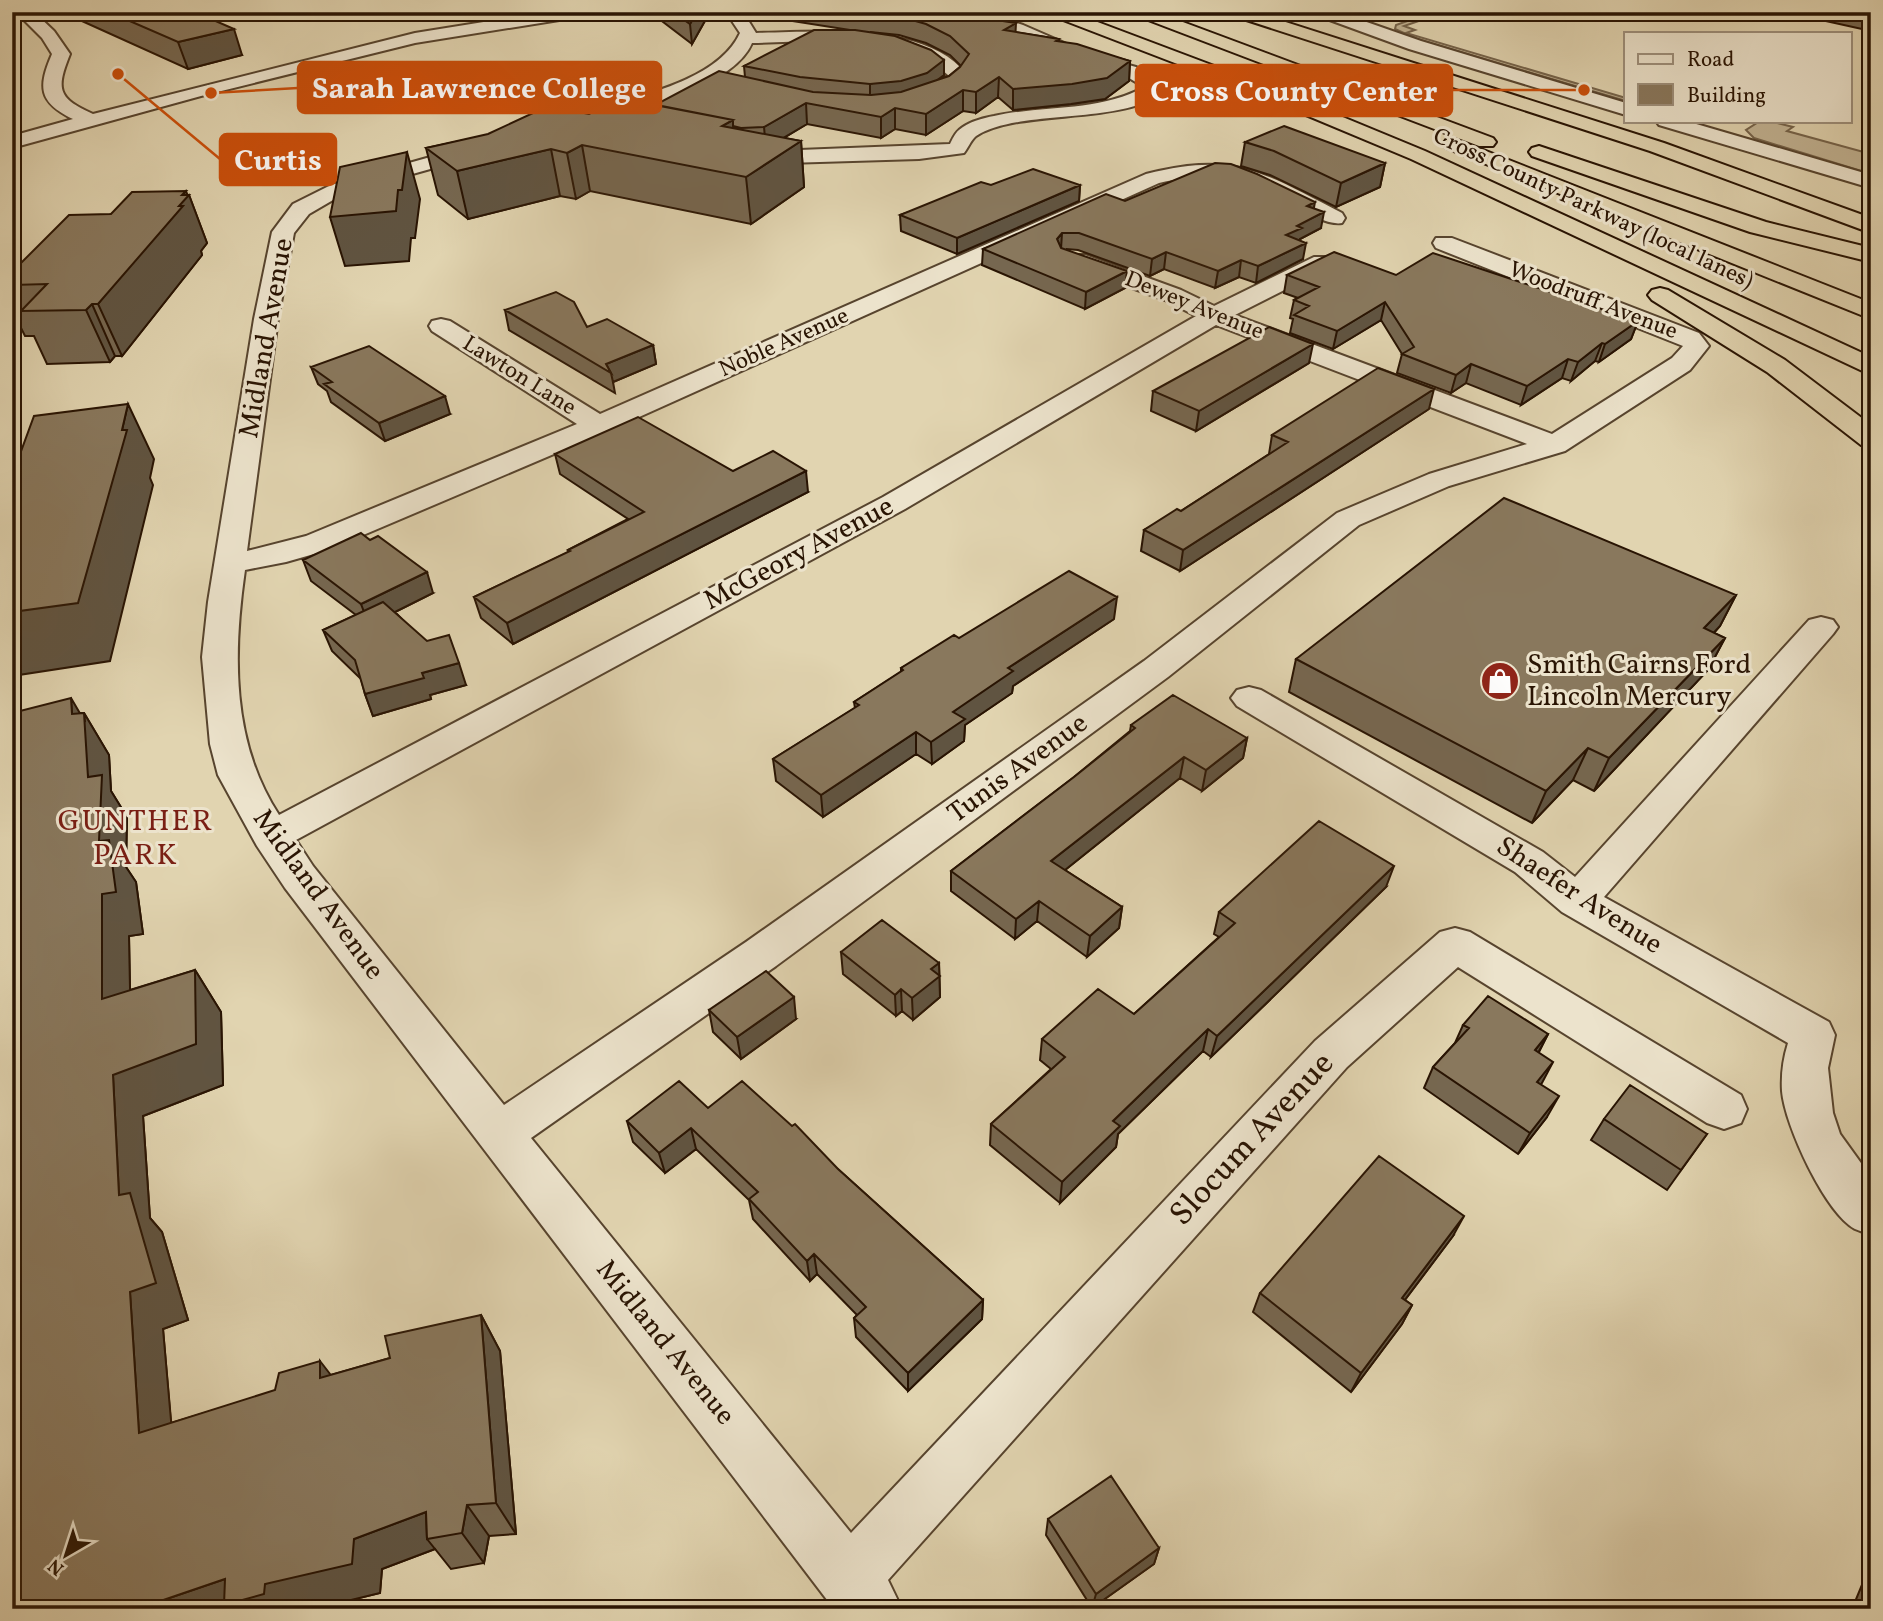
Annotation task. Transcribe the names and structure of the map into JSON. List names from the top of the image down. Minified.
{"streets":{"highway":["Cross County Parkway (local lanes)"],"street":["Woodruff Avenue","Dewey Avenue","Midland Avenue","Noble Avenue","Lawton Lane","McGeory Avenue","Tunis Avenue","Shaefer Avenue","Slocum Avenue"]},"crossings":[["Woodruff Avenue","Dewey Avenue"],["Woodruff Avenue","Tunis Avenue"],["Dewey Avenue","McGeory Avenue"],["Dewey Avenue","Tunis Avenue"],["Midland Avenue","Noble Avenue"],["Midland Avenue","McGeory Avenue"],["Midland Avenue","Tunis Avenue"],["Midland Avenue","Slocum Avenue"],["Noble Avenue","Lawton Lane"]],"districts":["GUNTHER PARK"],"places":{"other":["Curtis","Cross County Center","Sarah Lawrence College"],"shop":["Smith Cairns Ford Lincoln Mercury"]},"legend":["Road","Building"],"north":"bottom left"}
